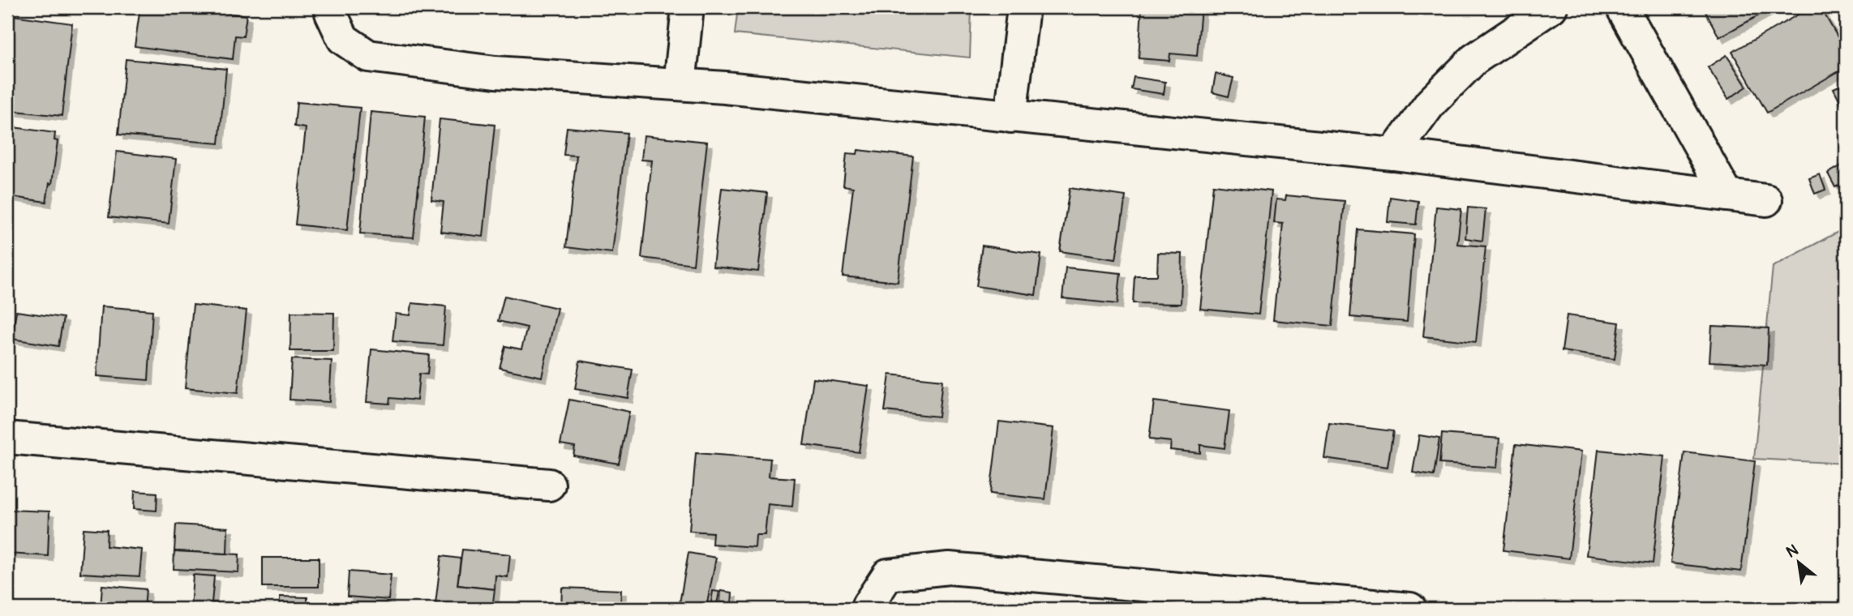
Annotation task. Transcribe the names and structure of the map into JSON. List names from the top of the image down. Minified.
{"north":"top left"}
